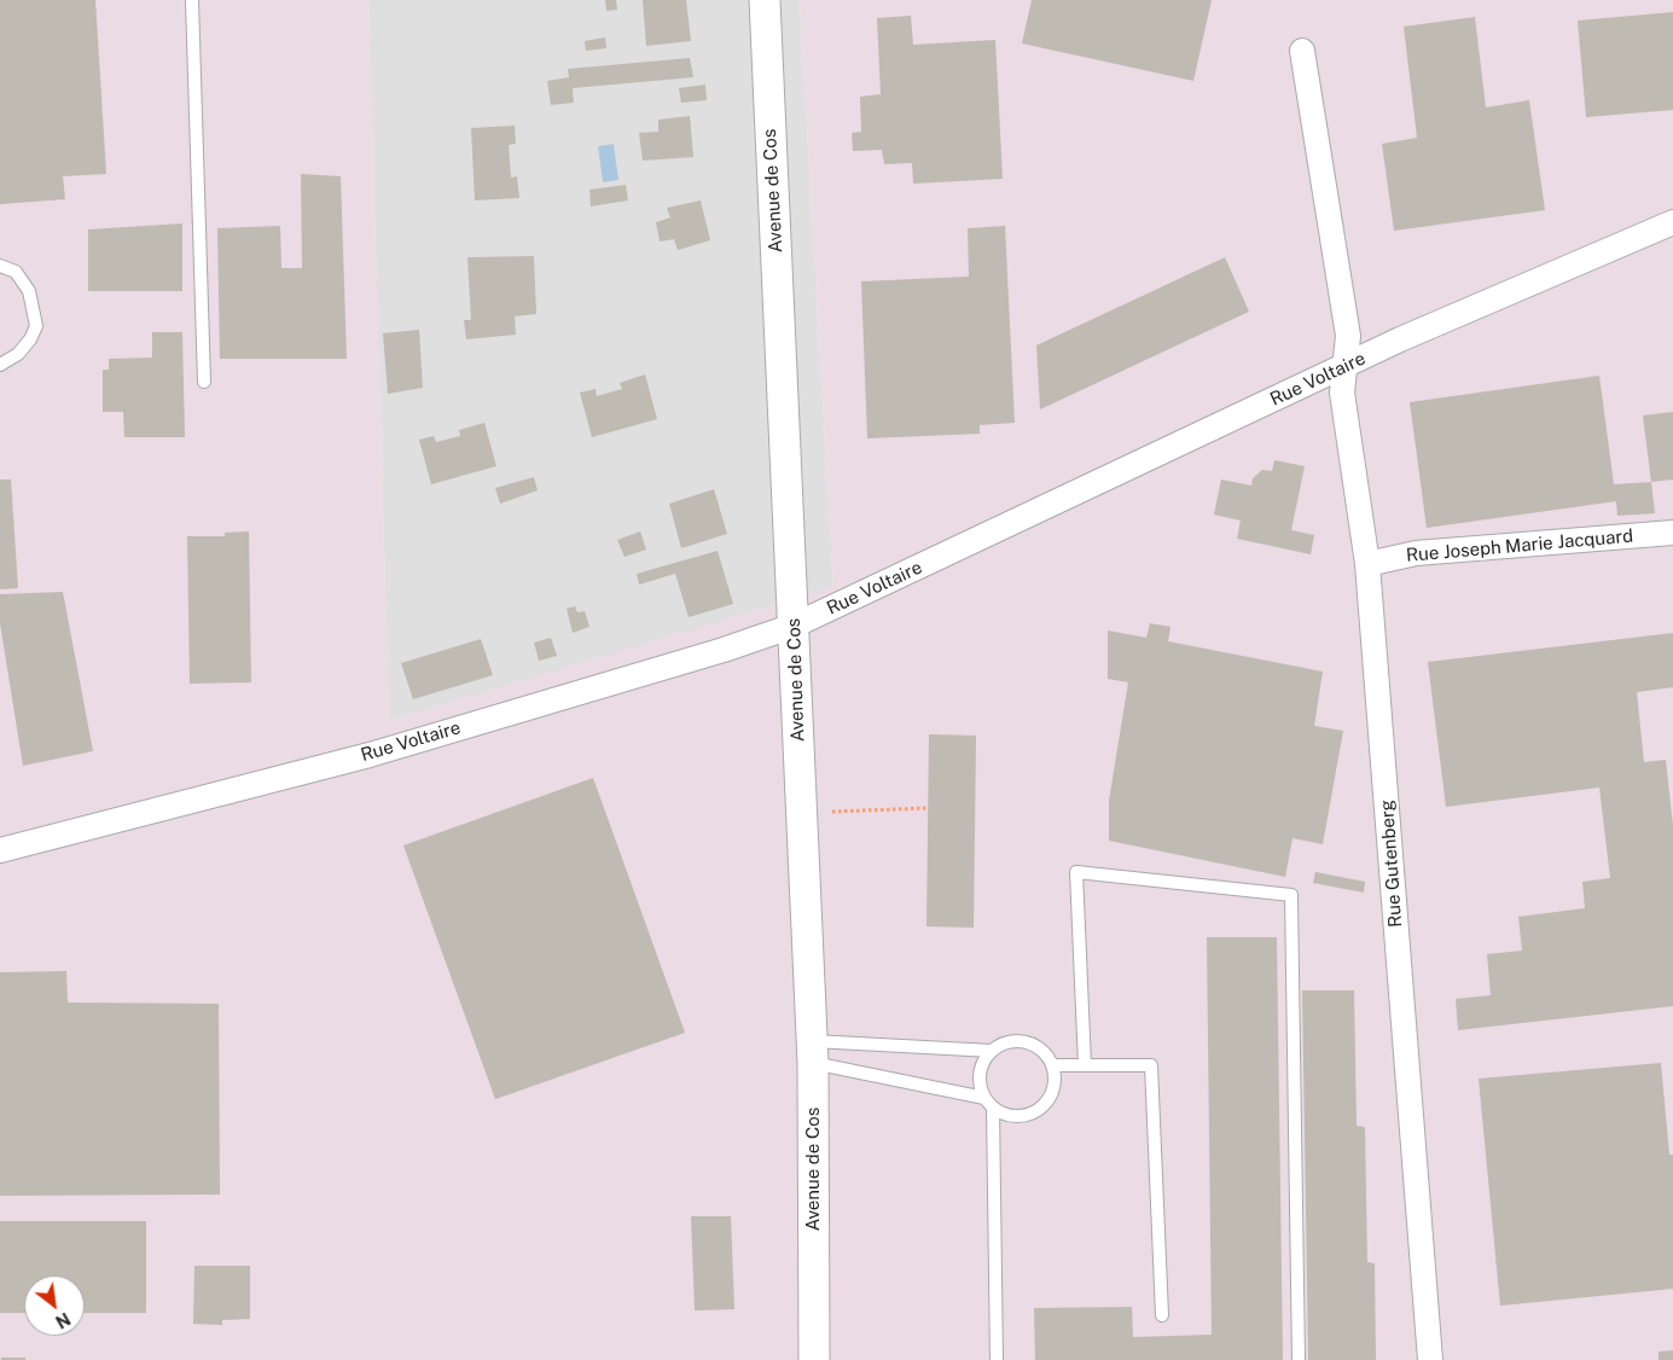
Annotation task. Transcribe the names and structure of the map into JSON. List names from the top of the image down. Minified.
{"streets":{"street":["Avenue de Cos","Rue Voltaire","Rue Joseph Marie Jacquard","Rue Gutenberg"]},"crossings":[["Avenue de Cos","Rue Voltaire"],["Rue Voltaire","Rue Gutenberg"],["Rue Joseph Marie Jacquard","Rue Gutenberg"]],"north":"bottom right"}
